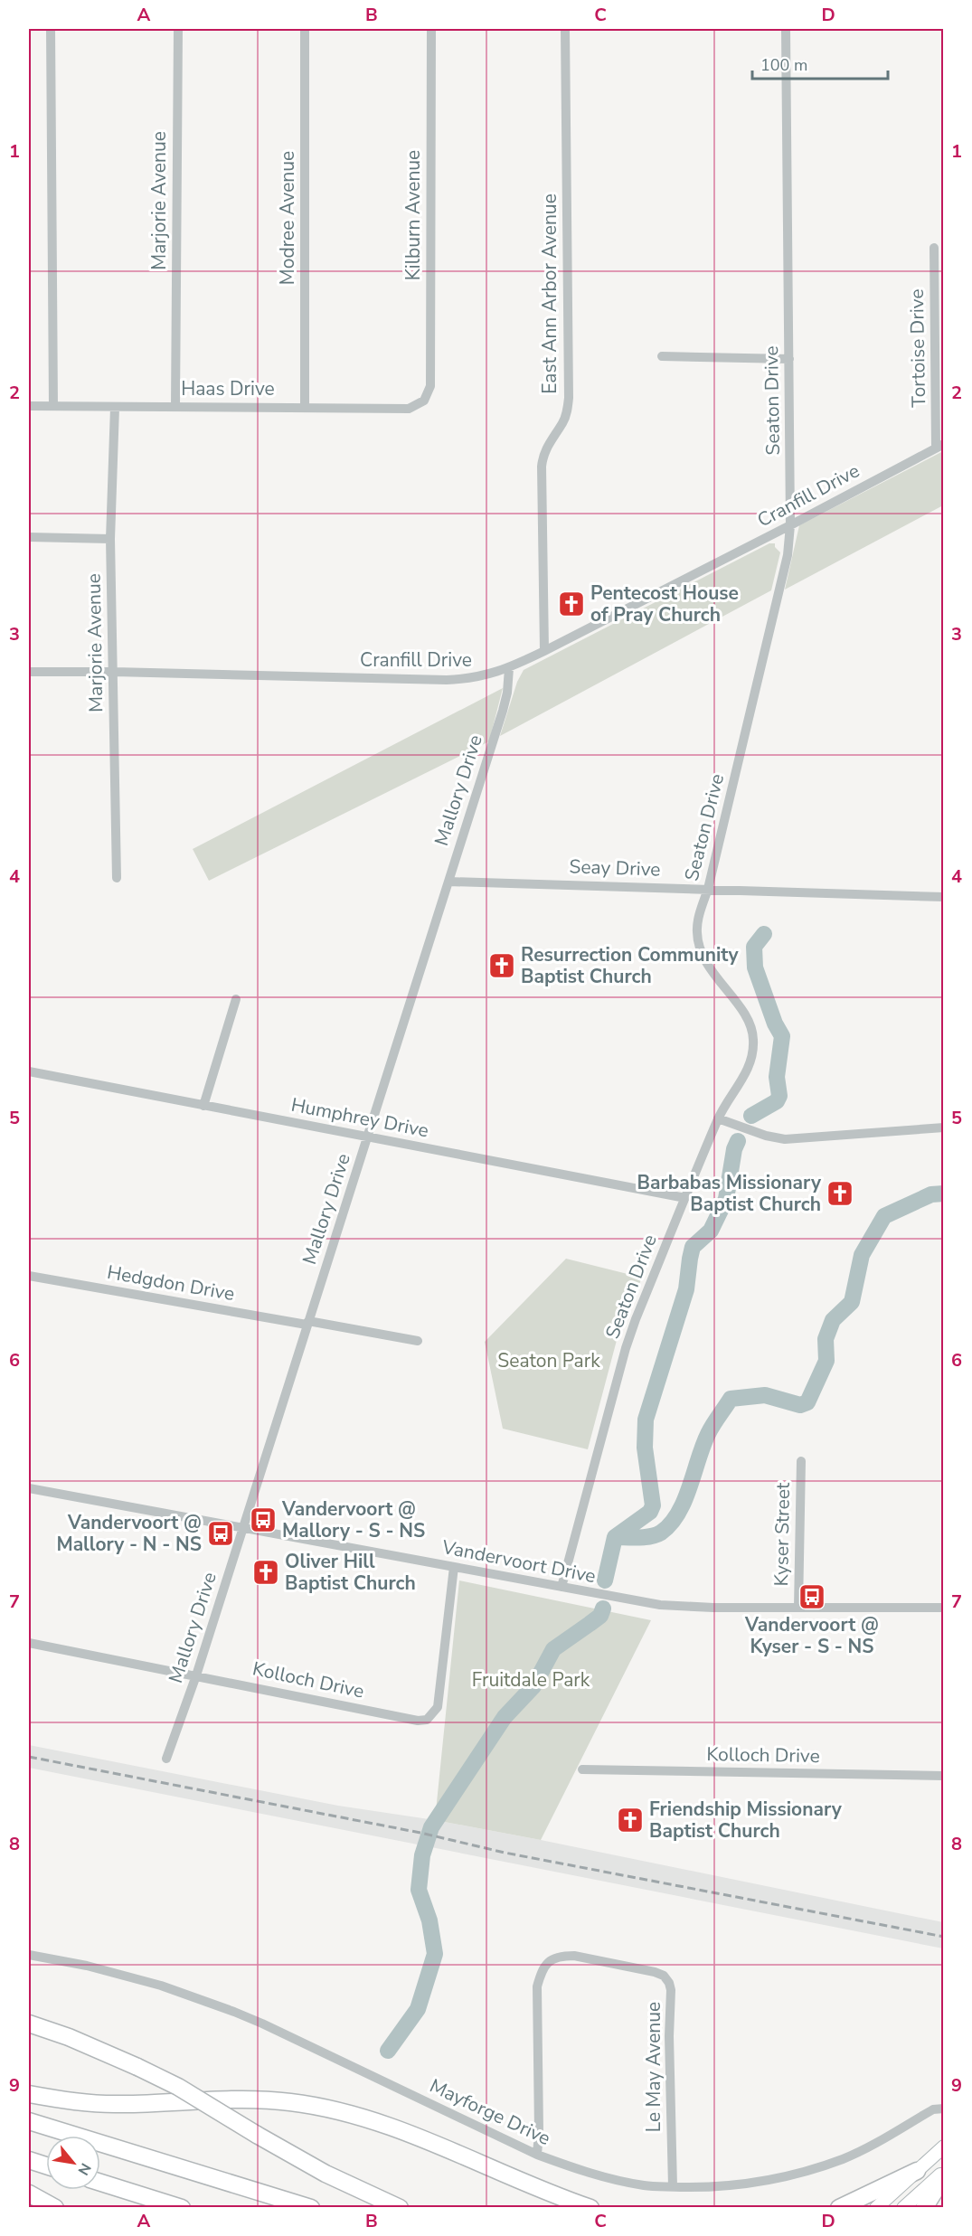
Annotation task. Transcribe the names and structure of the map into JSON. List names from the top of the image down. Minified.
{"streets":{"street":["Marjorie Avenue","Kilburn Avenue","Modree Avenue","East Ann Arbor Avenue","Tortoise Drive","Haas Drive","Seaton Drive","Cranfill Drive","Mallory Drive","Seay Drive","Humphrey Drive","Hedgdon Drive","Kyser Street","Vandervoort Drive","Kolloch Drive","Le May Avenue","Mayforge Drive"]},"crossings":[["Marjorie Avenue","Haas Drive"],["Marjorie Avenue","Cranfill Drive"],["Kilburn Avenue","Haas Drive"],["Modree Avenue","Haas Drive"],["East Ann Arbor Avenue","Cranfill Drive"],["Tortoise Drive","Cranfill Drive"],["Seaton Drive","Cranfill Drive"],["Seaton Drive","Seay Drive"],["Seaton Drive","Humphrey Drive"],["Seaton Drive","Vandervoort Drive"],["Cranfill Drive","Mallory Drive"],["Mallory Drive","Seay Drive"],["Mallory Drive","Humphrey Drive"],["Mallory Drive","Hedgdon Drive"],["Mallory Drive","Vandervoort Drive"],["Mallory Drive","Kolloch Drive"],["Kyser Street","Vandervoort Drive"],["Vandervoort Drive","Kolloch Drive"],["Le May Avenue","Mayforge Drive"]],"parks":["Seaton Park","Fruitdale Park"],"places":{"church":["Pentecost House of Pray Church","Resurrection Community Baptist Church","Barbabas Missionary Baptist Church","Oliver Hill Baptist Church","Friendship Missionary Baptist Church"],"bus stop":["Vandervoort @ Mallory - S - NS","Vandervoort @ Mallory - N - NS","Vandervoort @ Kyser - S - NS"]},"scale_bar":"100 m","north":"bottom right","grid":{"columns":["A","B","C","D"],"rows":["1","2","3","4","5","6","7","8","9"]}}
